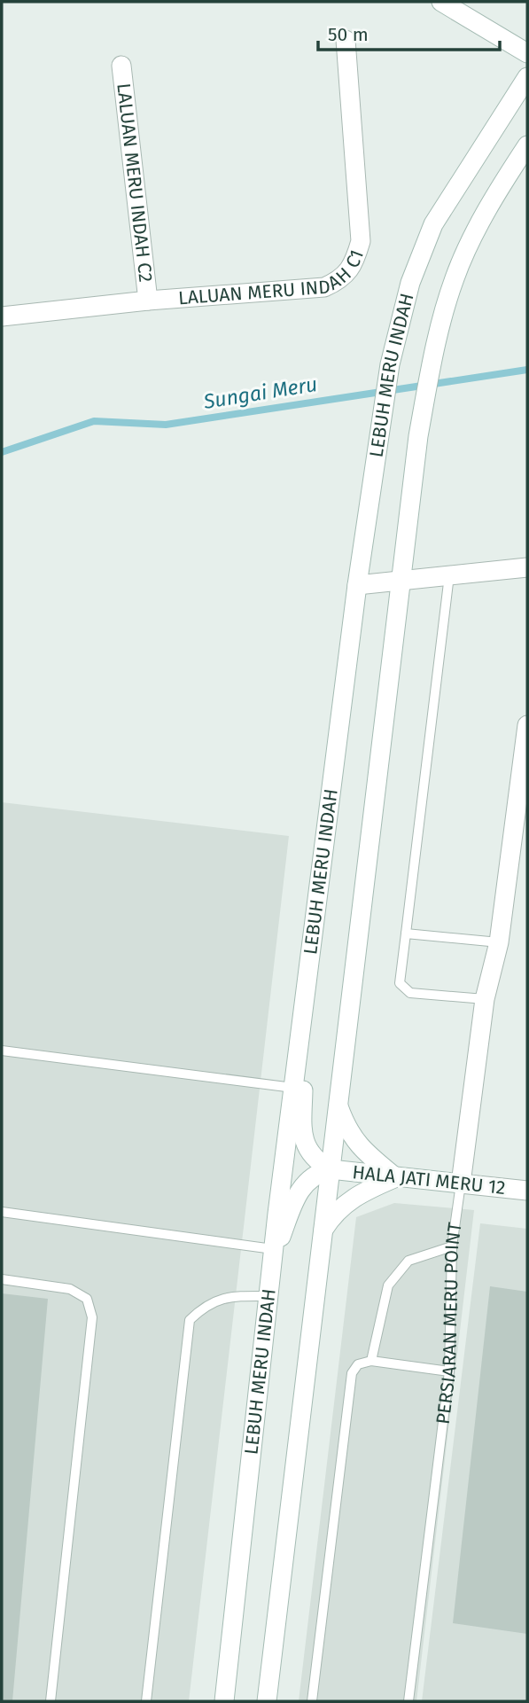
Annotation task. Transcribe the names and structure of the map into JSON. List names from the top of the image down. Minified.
{"streets":{"main road":["LALUAN MERU INDAH C2","LALUAN MERU INDAH C1","LEBUH MERU INDAH","HALA JATI MERU 12","PERSIARAN MERU POINT"]},"crossings":[["LALUAN MERU INDAH C2","LALUAN MERU INDAH C1"],["LEBUH MERU INDAH","HALA JATI MERU 12"],["HALA JATI MERU 12","PERSIARAN MERU POINT"]],"water":["Sungai Meru"],"scale_bar":"50 m"}
